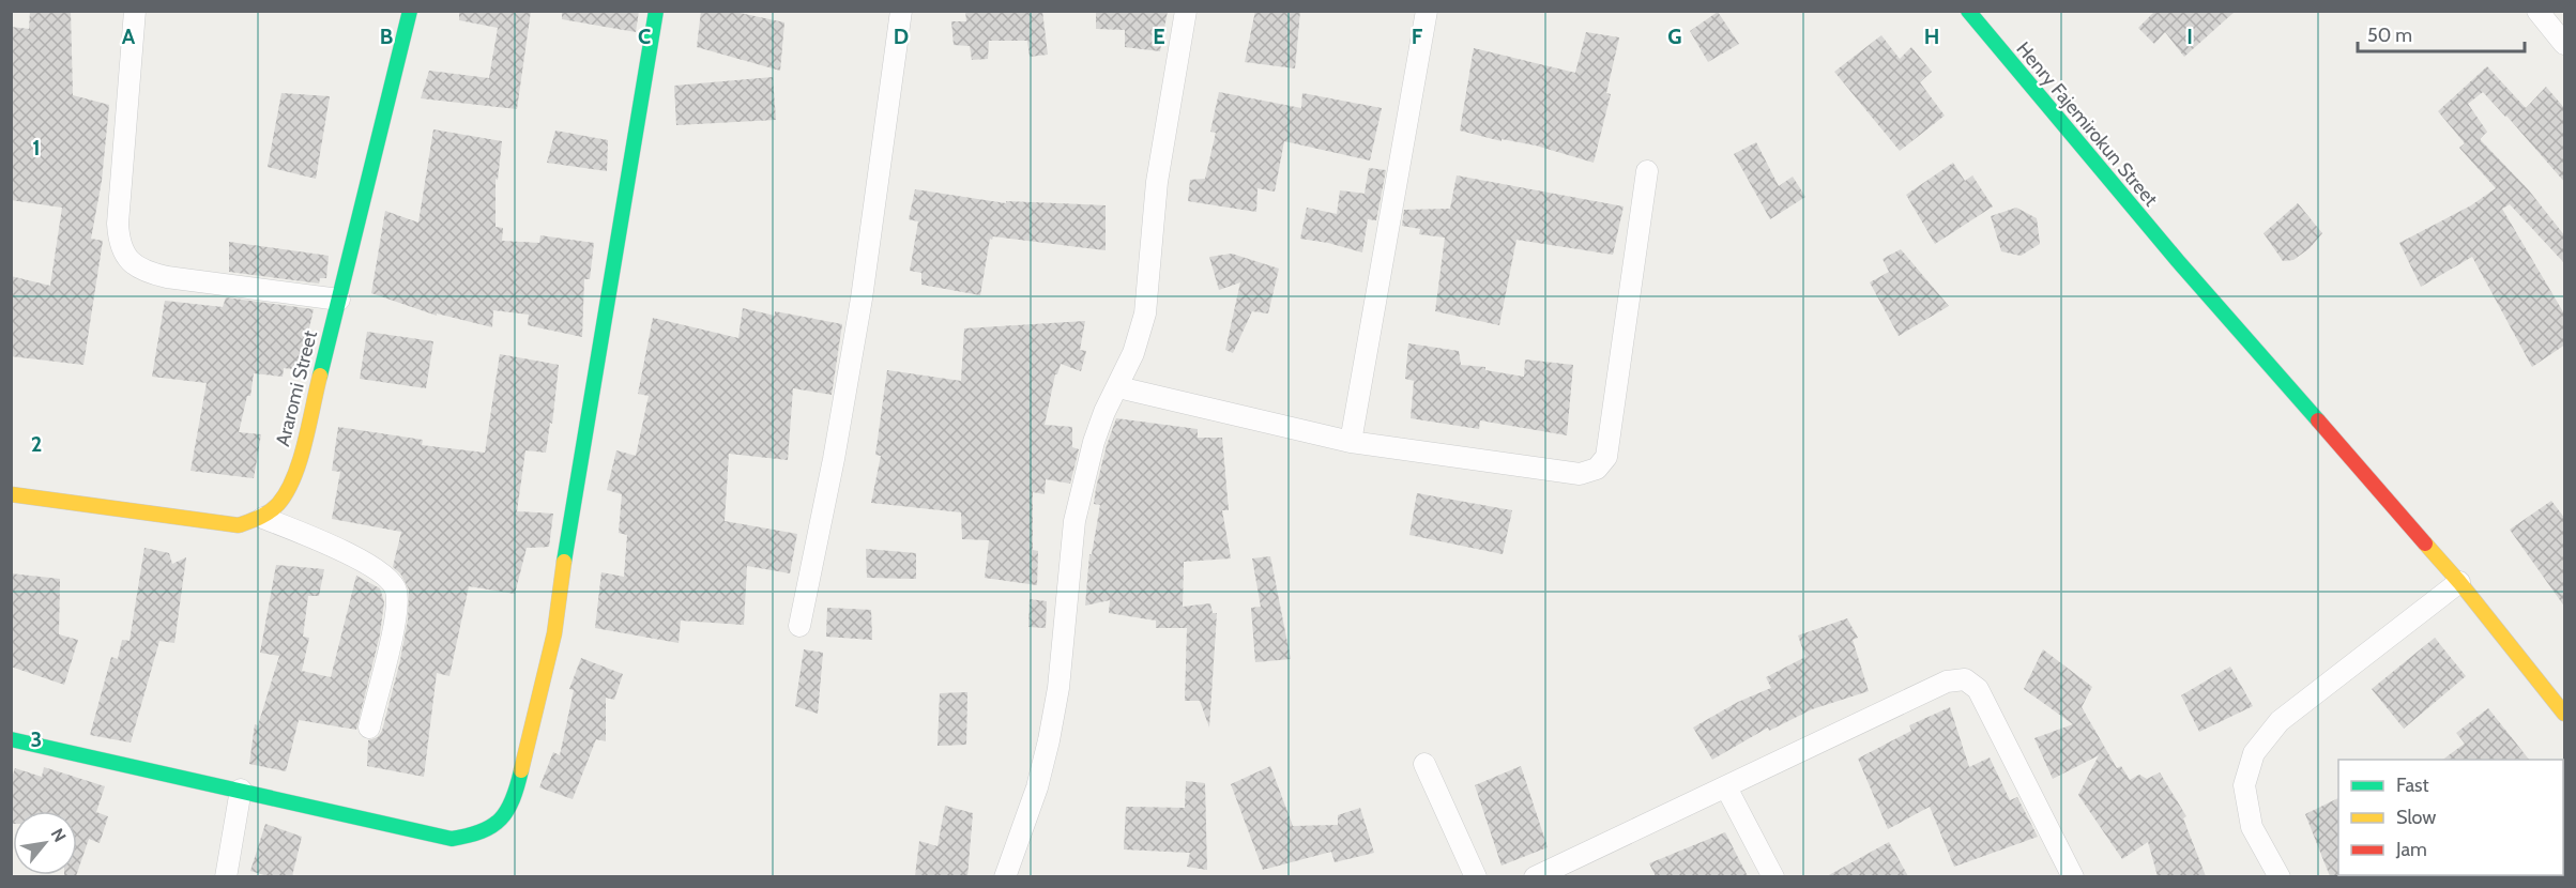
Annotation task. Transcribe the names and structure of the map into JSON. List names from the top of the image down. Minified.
{"streets":{"street":["Henry Fajemirokun Street","Araromi Street"]},"legend":["Fast","Slow","Jam"],"scale_bar":"50 m","north":"top right","grid":{"columns":["A","B","C","D","E","F","G","H","I"],"rows":["1","2","3"]}}
